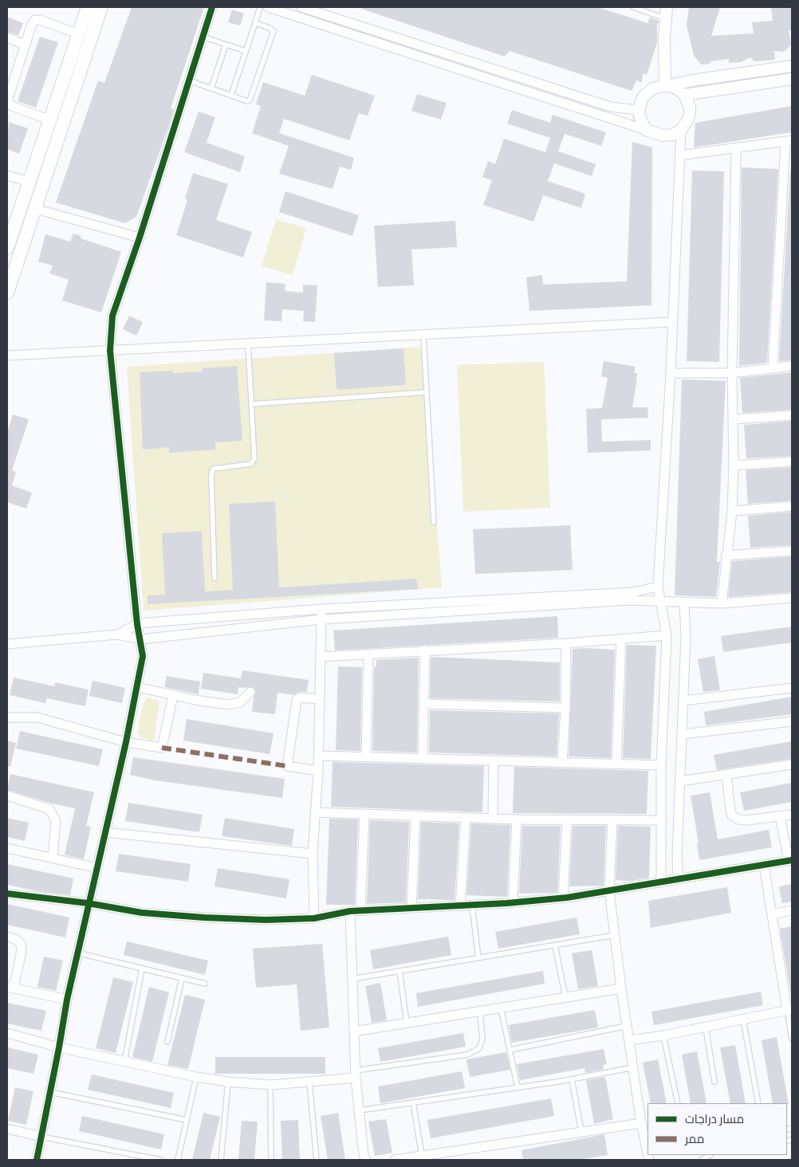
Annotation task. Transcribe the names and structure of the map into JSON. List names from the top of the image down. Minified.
{"legend":["مسار دراجات","ممر"]}
